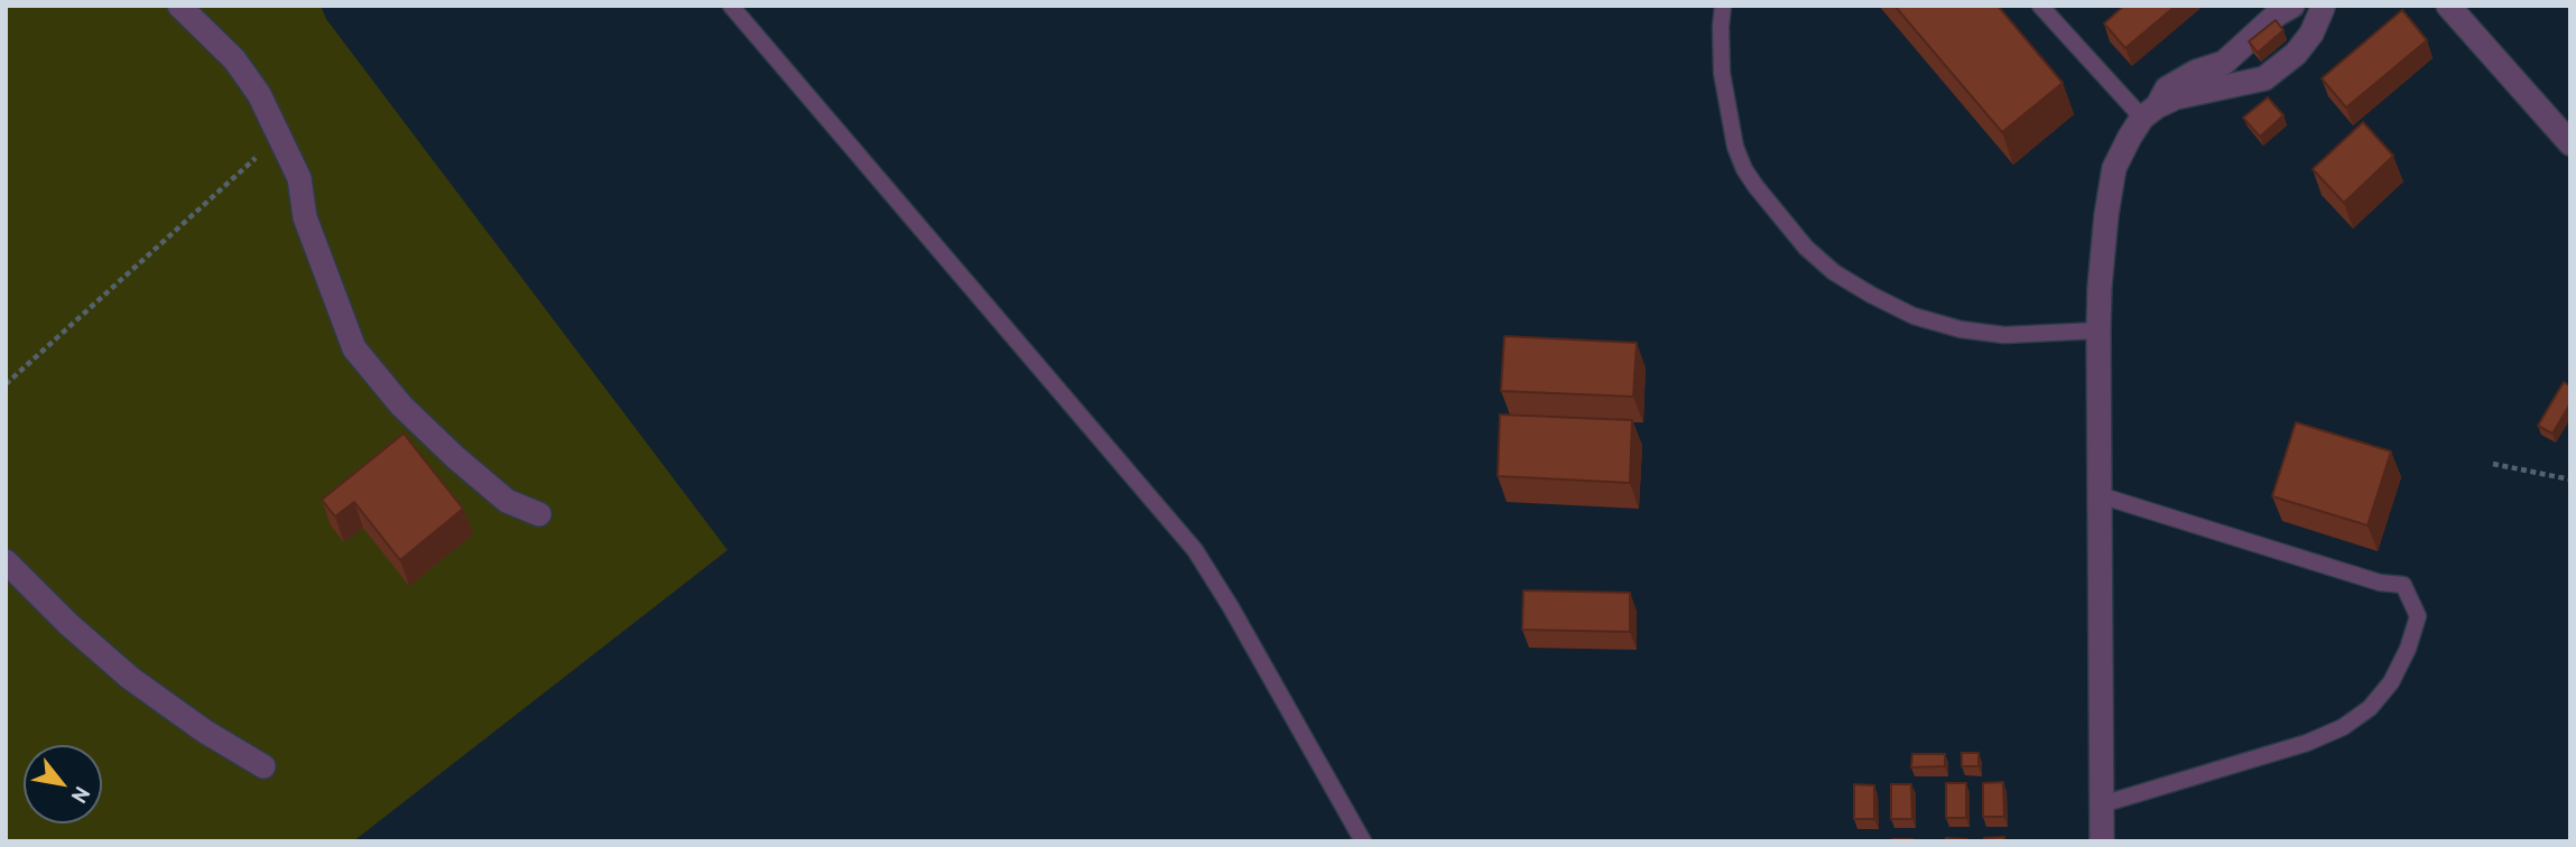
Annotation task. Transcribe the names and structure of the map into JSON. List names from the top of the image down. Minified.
{"north":"bottom right"}
